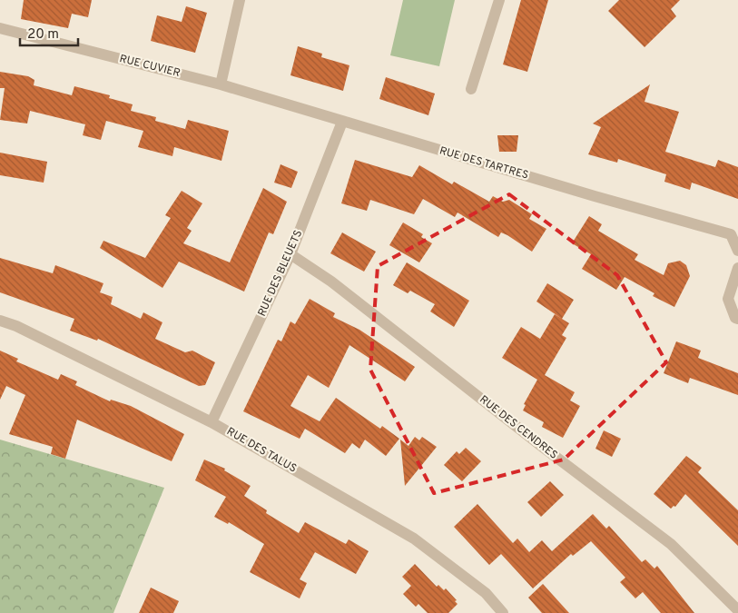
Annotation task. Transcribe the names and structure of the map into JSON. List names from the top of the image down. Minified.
{"streets":{"street":["RUE CUVIER","RUE DES TARTRES","RUE DES BLEUETS","RUE DES CENDRES","RUE DES TALUS"]},"crossings":[["RUE CUVIER","RUE DES TARTRES"],["RUE DES TARTRES","RUE DES BLEUETS"],["RUE DES BLEUETS","RUE DES CENDRES"],["RUE DES BLEUETS","RUE DES TALUS"]],"scale_bar":"20 m"}
